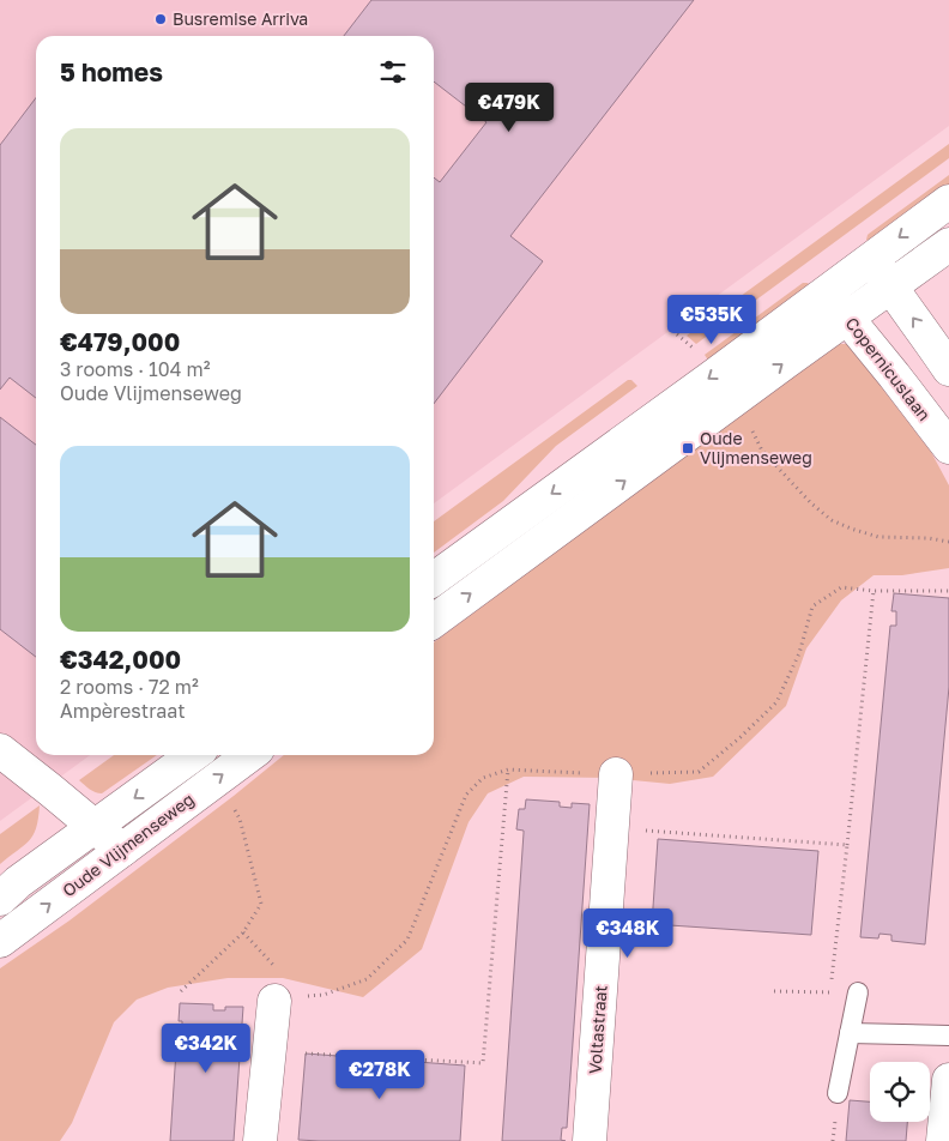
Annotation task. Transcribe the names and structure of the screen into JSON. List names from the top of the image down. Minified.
{"streets":{"street":["Copernicuslaan","Oude Vlijmenseweg","Voltastraat"]},"places":{"other":["Busremise Arriva"],"transit":["Oude Vlijmenseweg"]},"page":{"heading":"5 homes","price":["€479K","€535K","€348K","€342K","€278K"],"list":[{"name":"€479,000","note":"3 rooms · 104 m² · Oude Vlijmenseweg"},{"name":"€342,000","note":"2 rooms · 72 m² · Ampèrestraat"}]}}
